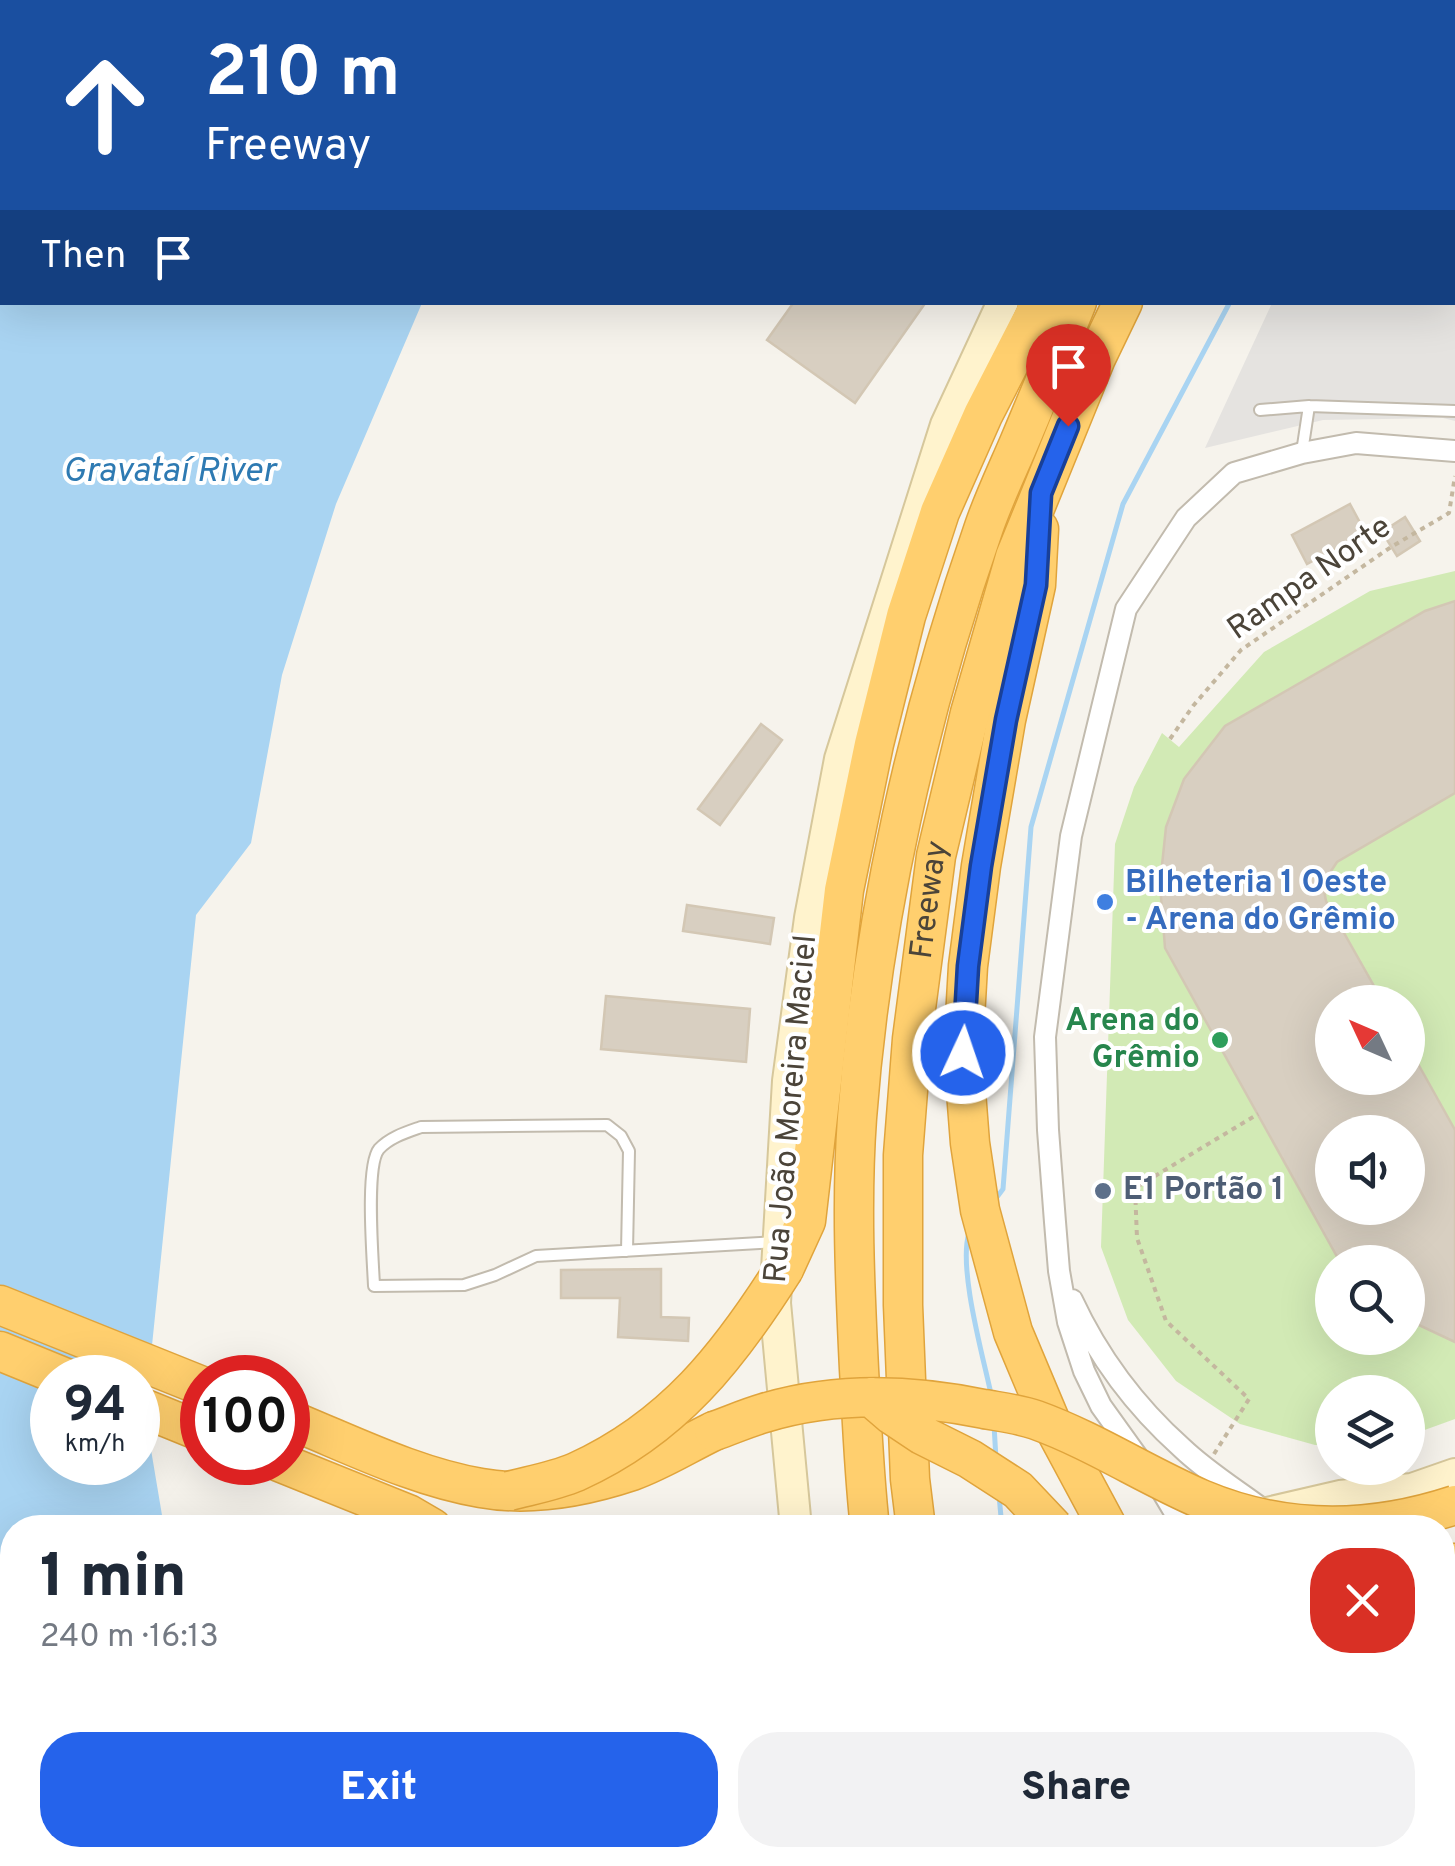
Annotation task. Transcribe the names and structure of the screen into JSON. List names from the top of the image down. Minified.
{"streets":{"highway":["Freeway"],"street":["Rua João Moreira Maciel"],"path":["Rampa Norte"]},"water":["Gravataí River"],"places":["Bilheteria 1 Oeste - Arena do Grêmio","Arena do Grêmio","E1 Portão 1"],"north":"top left","page":{"turn":["210 m","Freeway"],"then":"Then","speed":"94 km/h","limit":"100","heading":["1 min","240 m · 16:13"],"buttons":["Exit","Share"]}}
